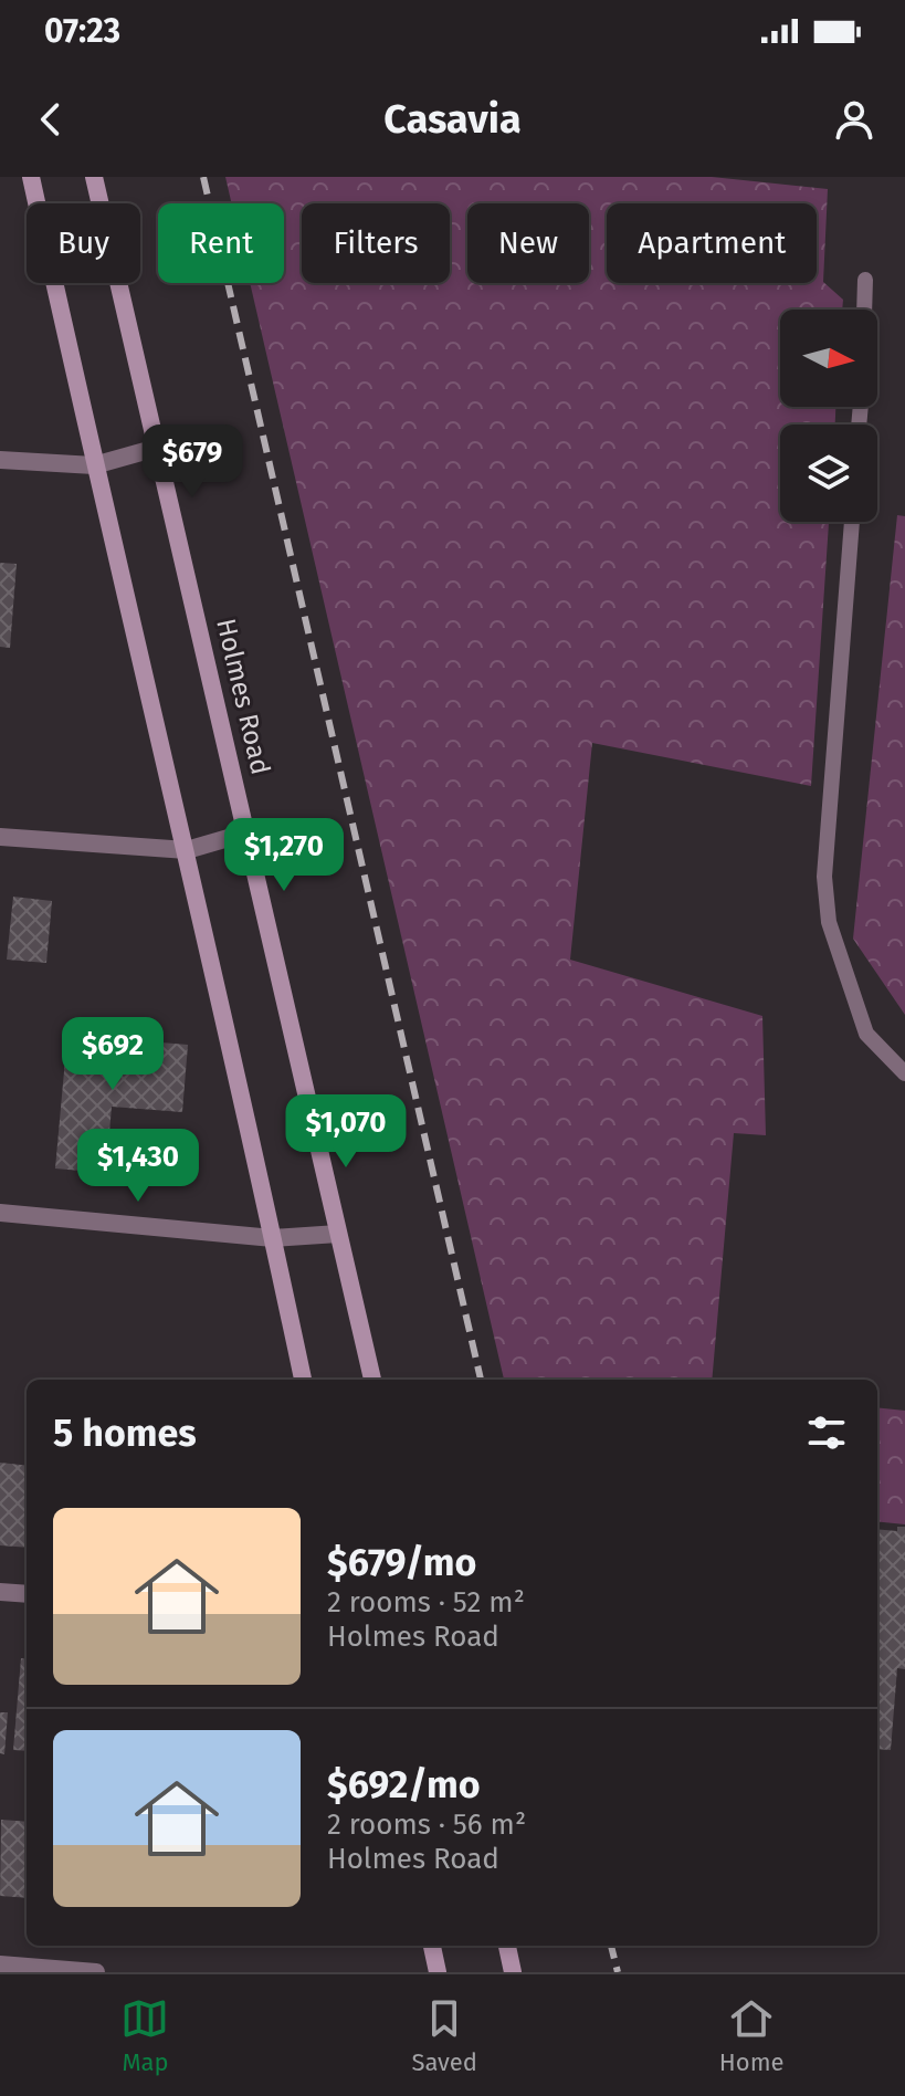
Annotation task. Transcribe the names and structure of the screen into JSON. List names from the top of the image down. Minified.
{"streets":{"main road":["Holmes Road"]},"north":"right","page":{"status":"07:23","header":"Casavia","chip":["Buy","Rent","Filters","New","Apartment"],"price":["$679","$1,270","$692","$1,070","$1,430"],"heading":"5 homes","list":[{"name":"$679/mo","note":"2 rooms · 52 m² · Holmes Road"},{"name":"$692/mo","note":"2 rooms · 56 m² · Holmes Road"}],"tabs":["Map","Saved","Home"]}}
